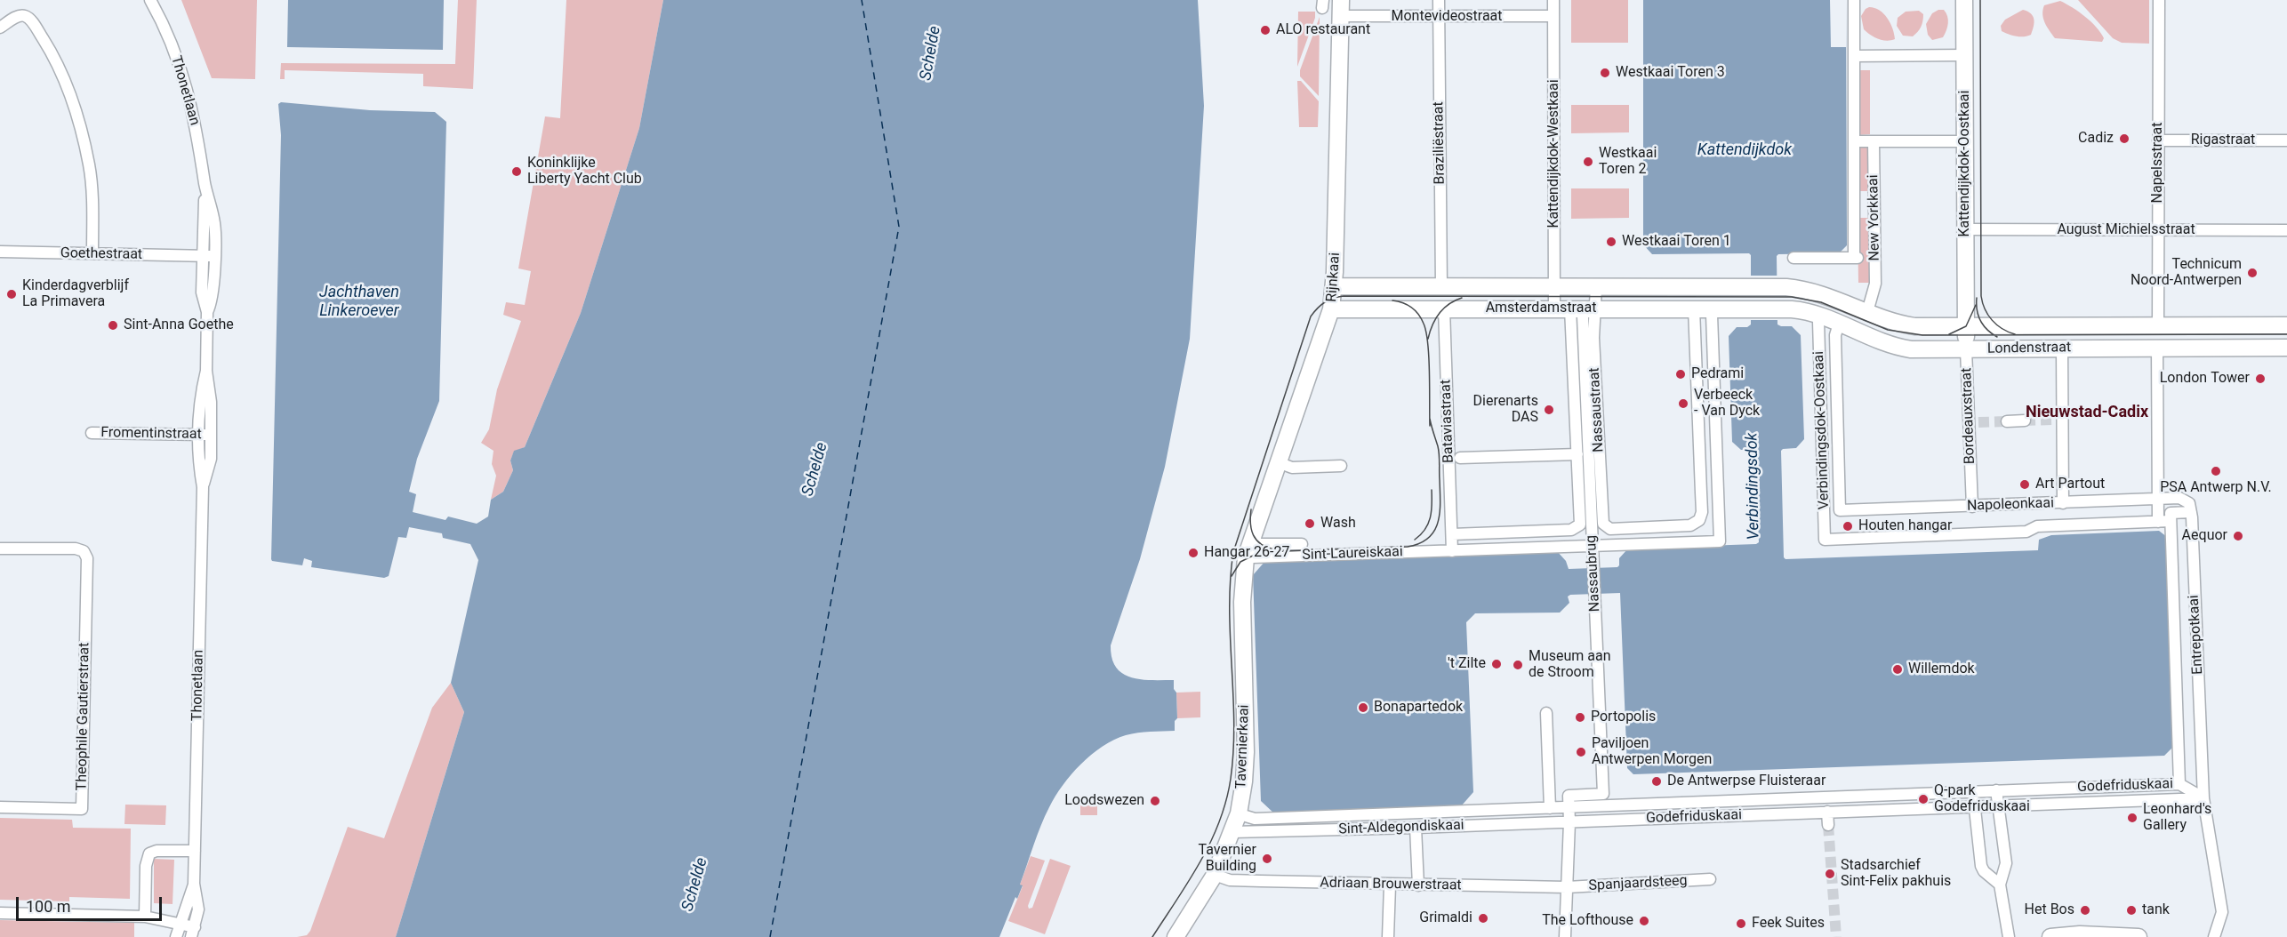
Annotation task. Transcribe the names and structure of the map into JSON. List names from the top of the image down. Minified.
{"streets":{"street":["Montevideostraat","Thonetlaan","Rigastraat","Braziliëstraat","Kattendijkdok-Westkaai","Napelsstraat","Kattendijkdok-Oostkaai","New Yorkkaai","August Michielsstraat","Goethestraat","Rijnkaai","Amsterdamstraat","Londenstraat","Nassaustraat","Bordeauxstraat","Bataviastraat","Verbindingsdok-Oostkaai","Fromentinstraat","Napoleonkaai","Sint-Laureiskaai","Nassaubrug","Entrepotkaai","Theophile Gautierstraat","Tavernierkaai","Godefriduskaai","Sint-Aldegondiskaai","Spanjaardsteeg","Adriaan Brouwerstraat"]},"crossings":[["Montevideostraat","Braziliëstraat"],["Montevideostraat","Kattendijkdok-Westkaai"],["Montevideostraat","Rijnkaai"],["Thonetlaan","Goethestraat"],["Thonetlaan","Fromentinstraat"],["Rigastraat","Napelsstraat"],["Braziliëstraat","Amsterdamstraat"],["Kattendijkdok-Westkaai","Amsterdamstraat"],["Kattendijkdok-Westkaai","Nassaustraat"],["Napelsstraat","August Michielsstraat"],["Napelsstraat","Londenstraat"],["Kattendijkdok-Oostkaai","August Michielsstraat"],["Kattendijkdok-Oostkaai","Londenstraat"],["Kattendijkdok-Oostkaai","Bordeauxstraat"],["New Yorkkaai","Londenstraat"],["Rijnkaai","Amsterdamstraat"],["Rijnkaai","Sint-Laureiskaai"],["Rijnkaai","Tavernierkaai"],["Amsterdamstraat","Londenstraat"],["Amsterdamstraat","Nassaustraat"],["Amsterdamstraat","Bataviastraat"],["Londenstraat","Bordeauxstraat"],["Londenstraat","Verbindingsdok-Oostkaai"],["Nassaustraat","Bataviastraat"],["Nassaustraat","Nassaubrug"],["Bordeauxstraat","Napoleonkaai"],["Verbindingsdok-Oostkaai","Napoleonkaai"],["Napoleonkaai","Entrepotkaai"],["Sint-Laureiskaai","Nassaubrug"],["Sint-Laureiskaai","Tavernierkaai"],["Nassaubrug","Godefriduskaai"],["Nassaubrug","Sint-Aldegondiskaai"],["Entrepotkaai","Godefriduskaai"],["Tavernierkaai","Sint-Aldegondiskaai"],["Tavernierkaai","Adriaan Brouwerstraat"],["Godefriduskaai","Sint-Aldegondiskaai"],["Spanjaardsteeg","Adriaan Brouwerstraat"]],"districts":["Nieuwstad-Cadix"],"water":["Schelde","Kattendijkdok","Jachthaven Linkeroever","Verbindingsdok"],"places":["ALO restaurant","Westkaai Toren 3","Cadiz","Westkaai Toren 2","Koninklijke Liberty Yacht Club","Westkaai Toren 1","Technicum Noord-Antwerpen","Kinderdagverblijf La Primavera","Sint-Anna Goethe","Pedrami","London Tower","Verbeeck - Van Dyck","Dierenarts DAS","PSA Antwerp N.V.","Art Partout","Wash","Houten hangar","Aequor","Hangar 26-27","'t Zilte","Museum aan de Stroom","Willemdok","Bonapartedok","Portopolis","Paviljoen Antwerpen Morgen","De Antwerpse Fluisteraar","Q-park Godefriduskaai","Loodswezen","Leonhard's Gallery","Tavernier Building","Stadsarchief Sint-Felix pakhuis","Het Bos","tank","Grimaldi","The Lofthouse","Feek Suites"],"scale_bar":"100 m"}
